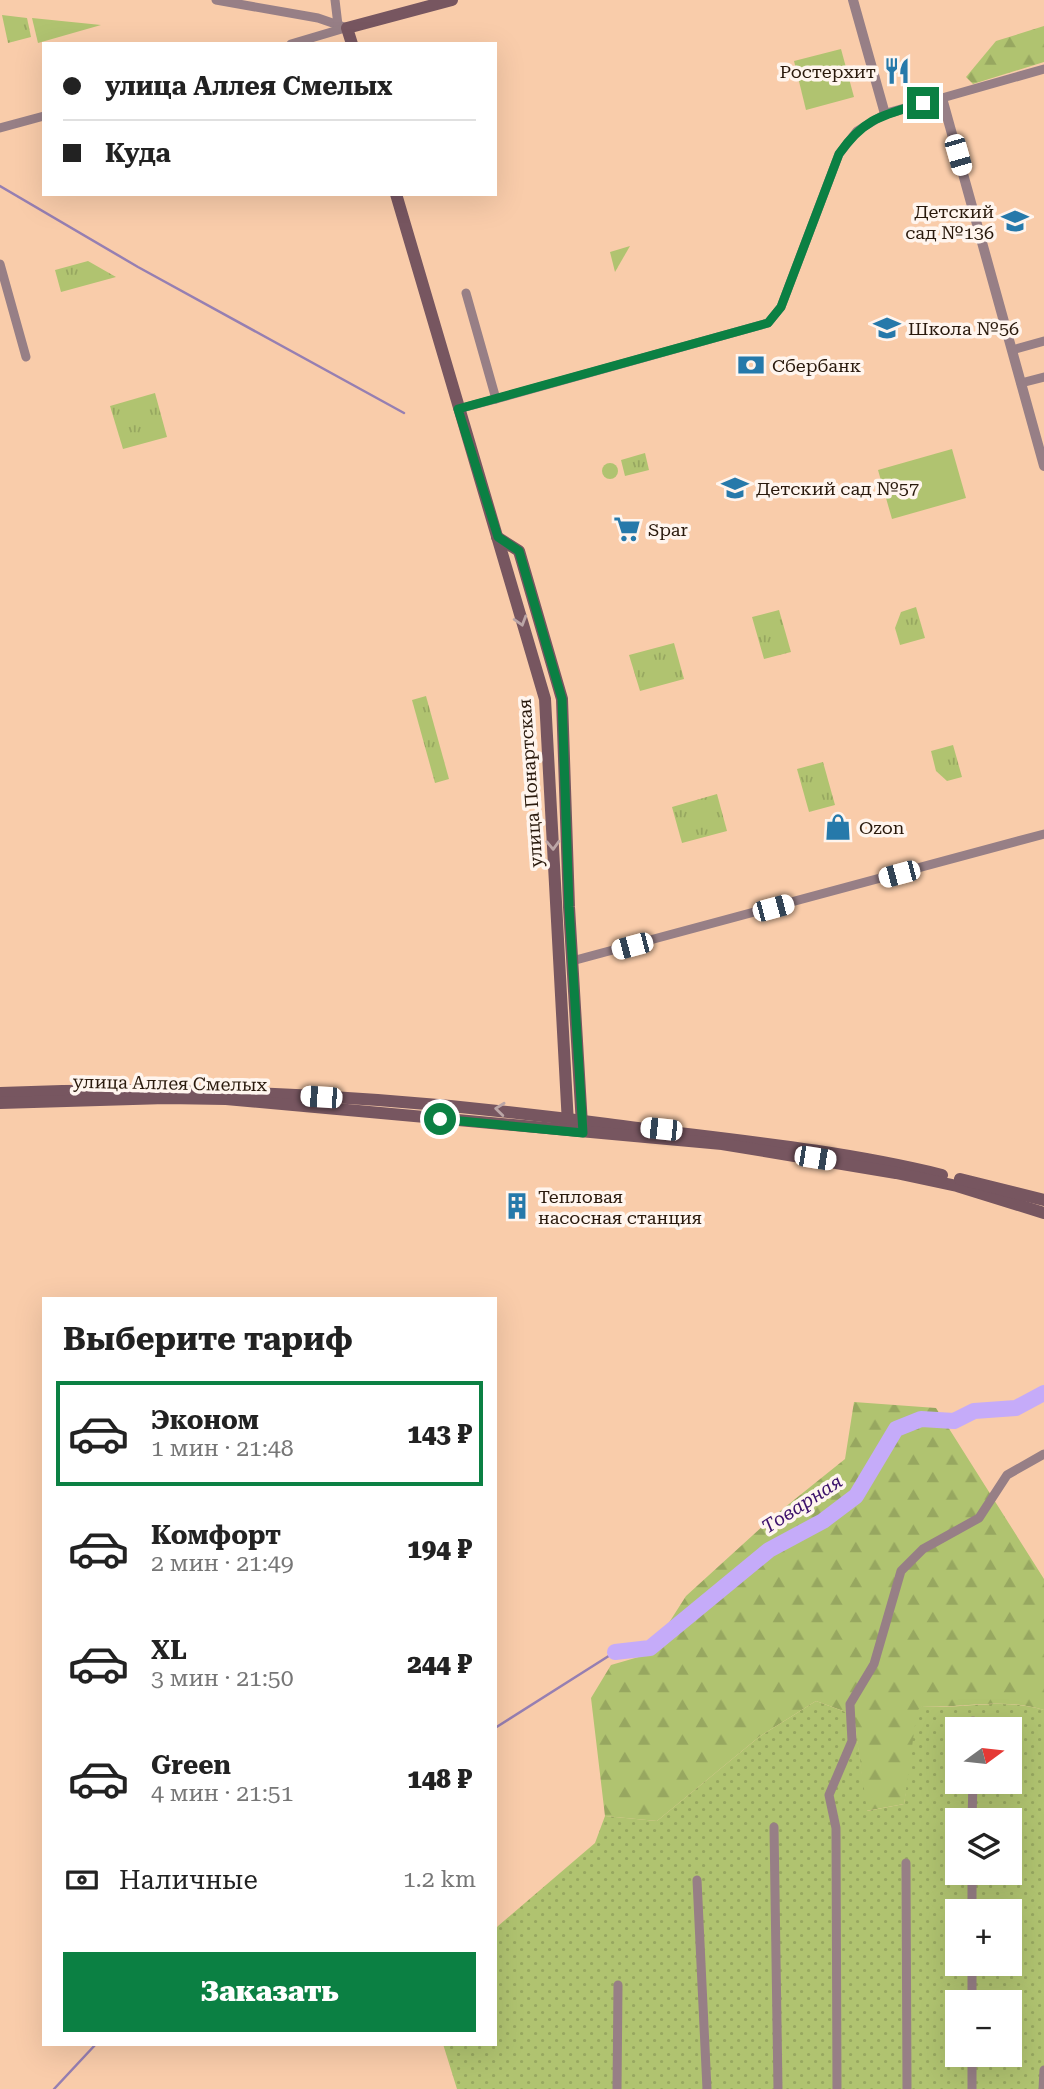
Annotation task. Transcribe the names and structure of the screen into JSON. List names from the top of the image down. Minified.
{"streets":{"main road":["улица Понартская","улица Аллея Смелых"]},"crossings":[["улица Понартская","улица Аллея Смелых"]],"water":["Товарная"],"places":{"restaurant":["Ростерхит"],"school or university":["Детский сад №136","Школа №56","Детский сад №57"],"bank":["Сбербанк"],"supermarket":["Spar"],"shop":["Ozon"],"building":["Тепловая насосная станция"]},"north":"right","page":{"banner":["улица Аллея Смелых","Куда"],"heading":"Выберите тариф","list":[{"name":"Эконом","note":"1 мин · 21:48","value":"143 ₽"},{"name":"Комфорт","note":"2 мин · 21:49","value":"194 ₽"},{"name":"XL","note":"3 мин · 21:50","value":"244 ₽"},{"name":"Green","note":"4 мин · 21:51","value":"148 ₽"}],"map_buttons":["+","−"],"pay":["Наличные","1.2 km"],"buttons":"Заказать"}}
